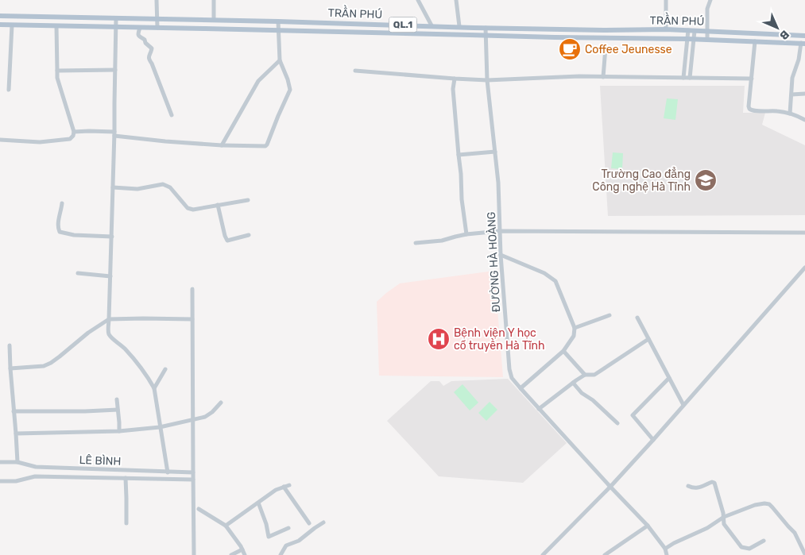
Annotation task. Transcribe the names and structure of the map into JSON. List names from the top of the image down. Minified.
{"streets":{"main road":["TRẦN PHÚ","QL.1"],"street":["ĐƯỜNG HÀ HOÀNG","LÊ BÌNH"]},"crossings":[["TRẦN PHÚ","ĐƯỜNG HÀ HOÀNG"]],"places":{"cafe":["Coffee Jeunesse"],"school or university":["Trường Cao đẳng Công nghệ Hà Tĩnh"],"hospital":["Bệnh viện Y học cổ truyền Hà Tĩnh"]},"north":"bottom right"}
